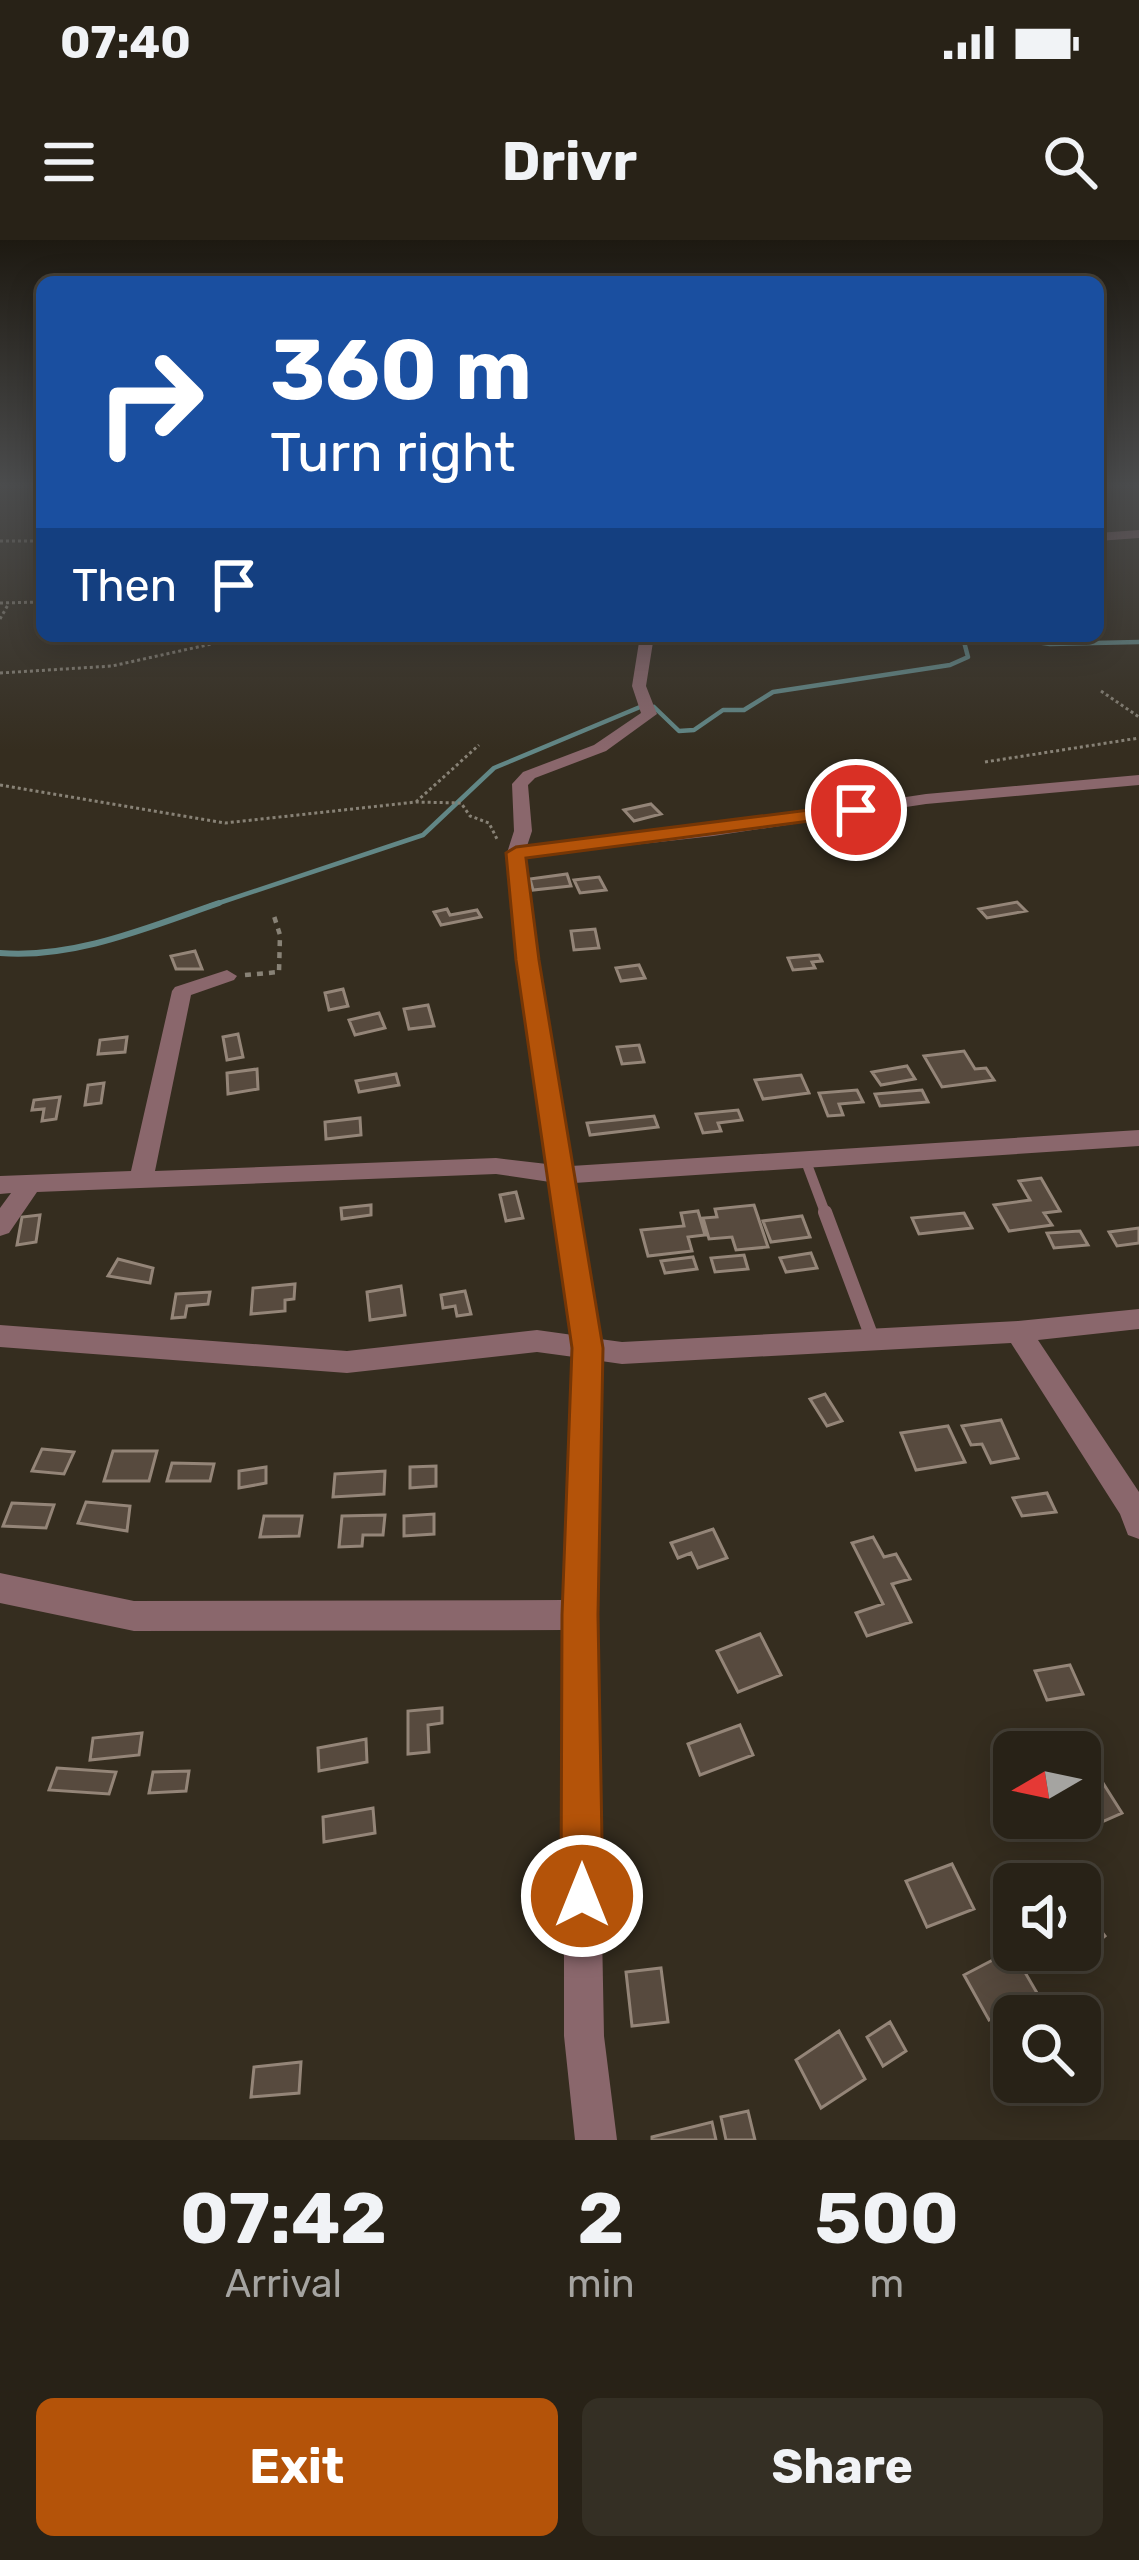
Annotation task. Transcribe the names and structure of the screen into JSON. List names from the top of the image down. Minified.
{"north":"left","page":{"status":"07:40","header":"Drivr","turn":["360 m","Turn right"],"then":"Then","eta":["07:42","Arrival","2","min","500","m"],"buttons":["Exit","Share"]}}
